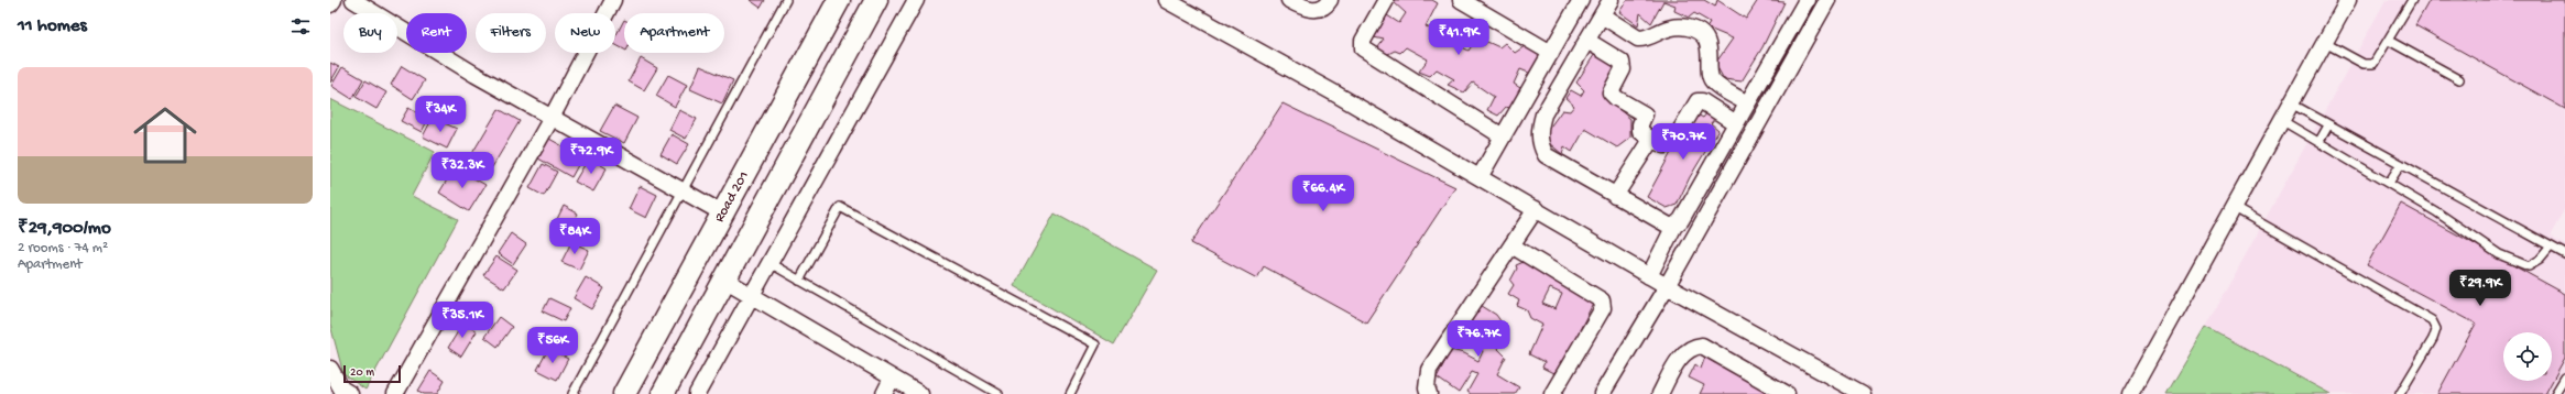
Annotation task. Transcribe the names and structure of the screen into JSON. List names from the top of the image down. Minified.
{"streets":{"main road":["Road 201"]},"scale_bar":"20 m","page":{"heading":"11 homes","chip":["Buy","Rent","Filters","New","Apartment"],"price":["₹41.9K","₹34K","₹70.7K","₹72.9K","₹32.3K","₹66.4K","₹84K","₹29.9K","₹35.1K","₹76.7K","₹56K"],"list":[{"name":"₹29,900/mo","note":"2 rooms · 74 m² · Apartment"}],"scale":"20 m"}}
